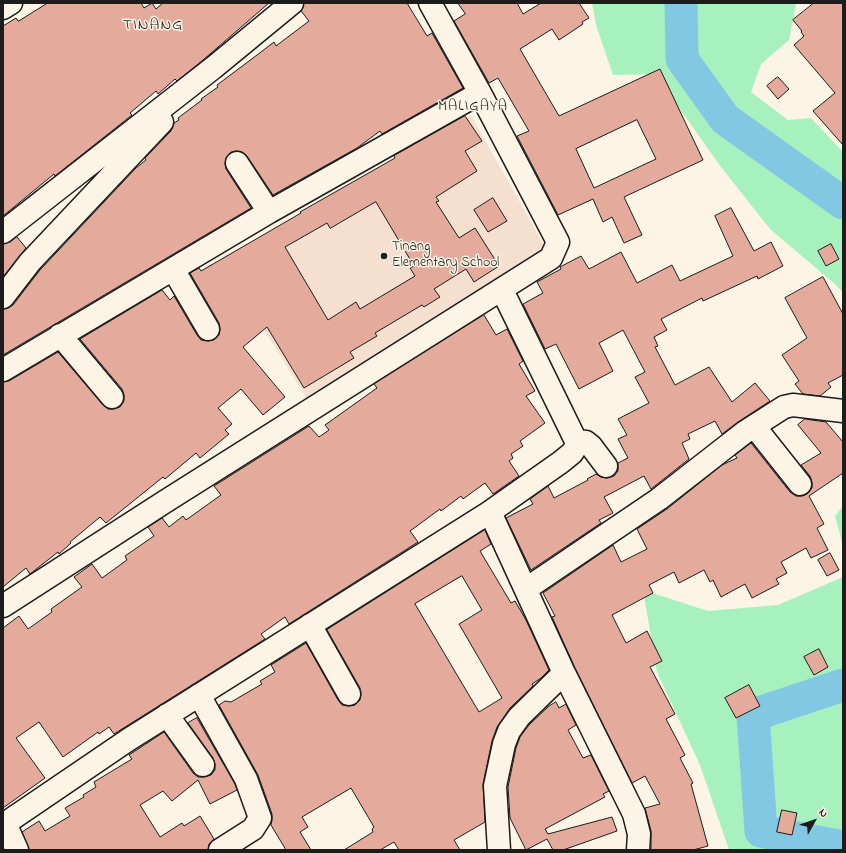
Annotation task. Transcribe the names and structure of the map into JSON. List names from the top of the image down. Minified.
{"districts":["TINANG","MALIGAYA"],"places":["Tinang Elementary School"],"north":"top right"}
